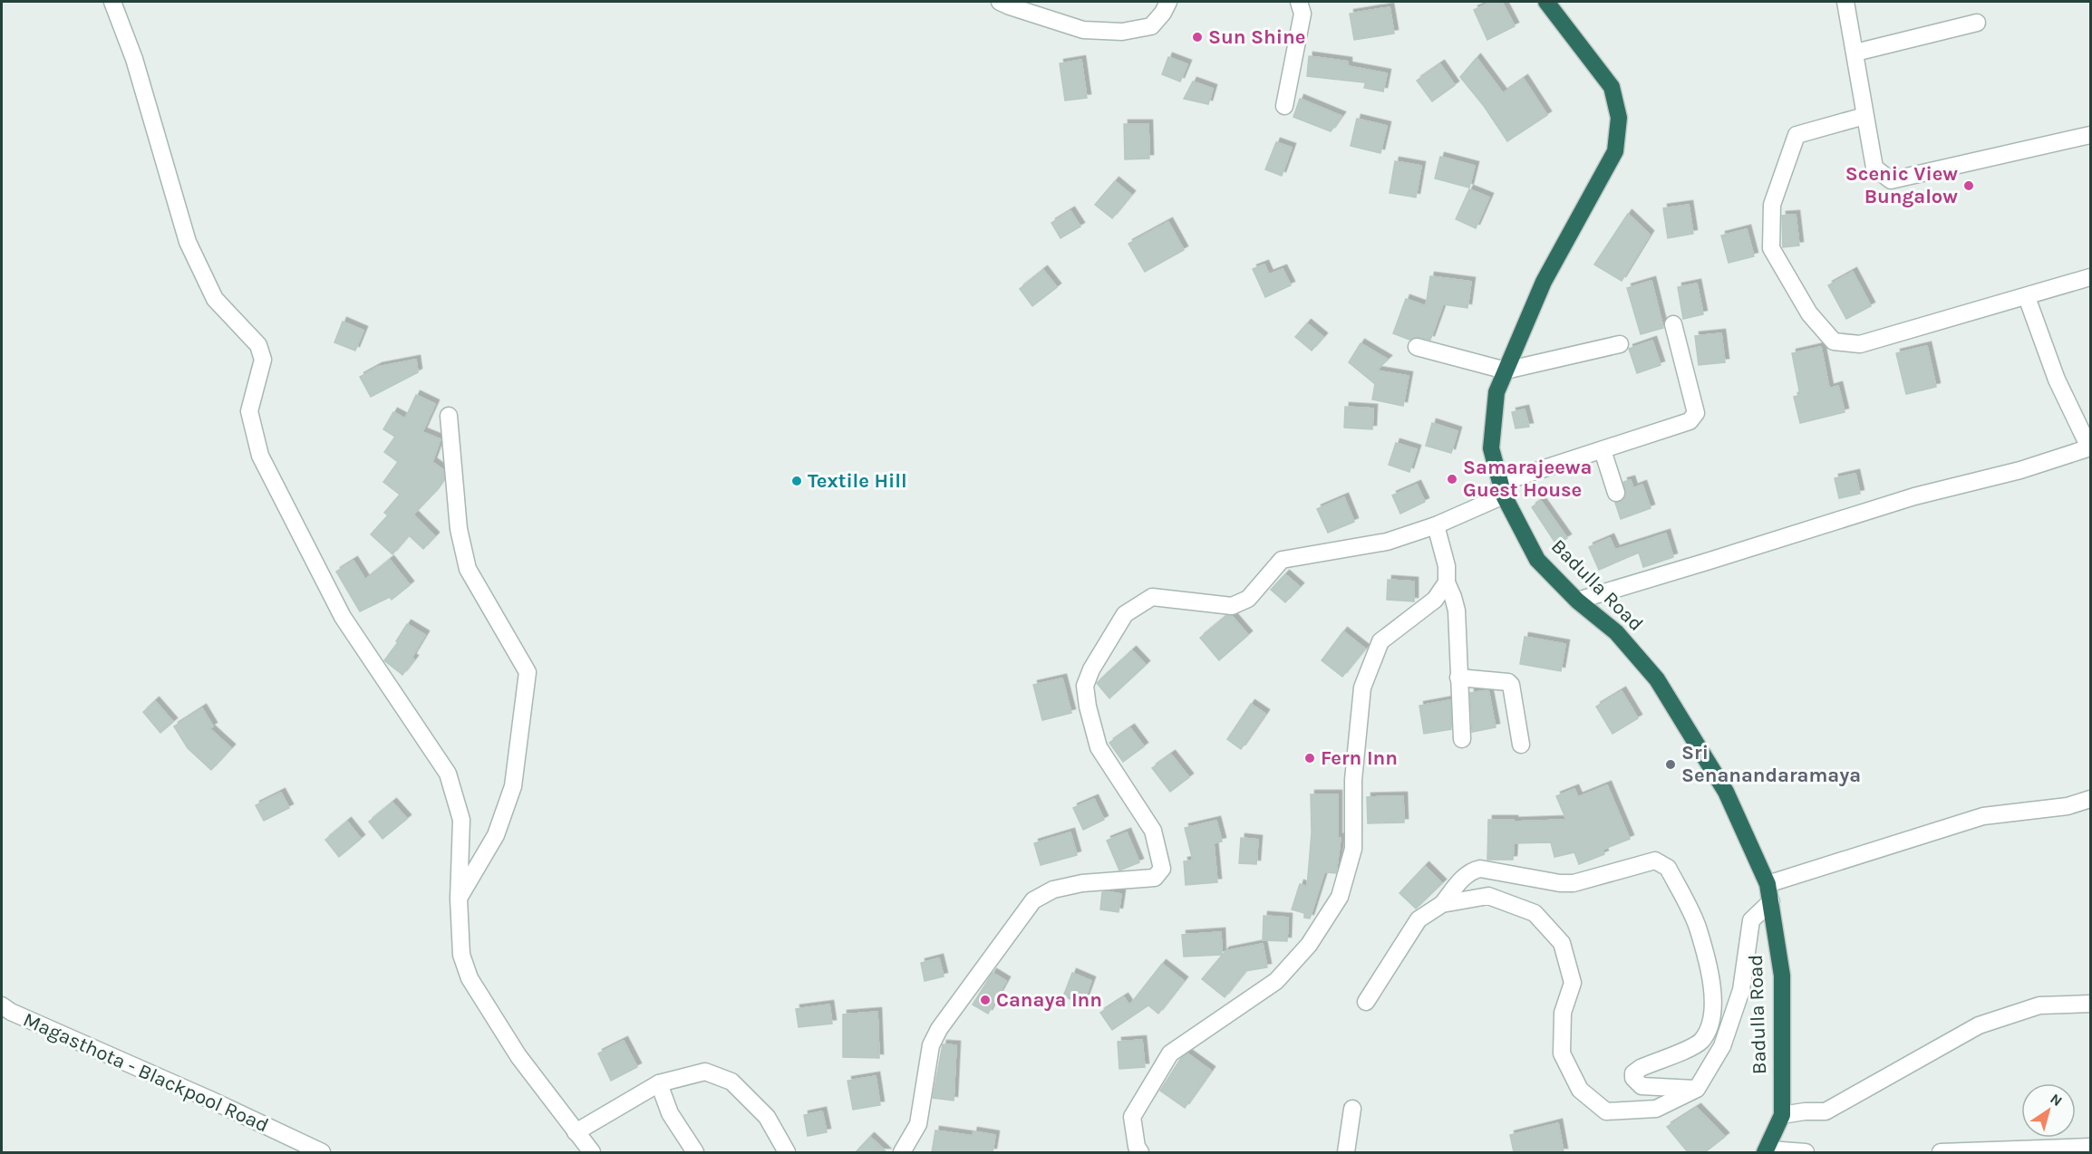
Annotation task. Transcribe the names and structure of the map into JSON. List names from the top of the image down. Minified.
{"streets":{"highway":["Badulla Road"],"street":["Magasthota - Blackpool Road"]},"places":["Sun Shine","Scenic View Bungalow","Samarajeewa Guest House","Textile Hill","Fern Inn","Sri Senanandaramaya","Canaya Inn"],"north":"top right"}
